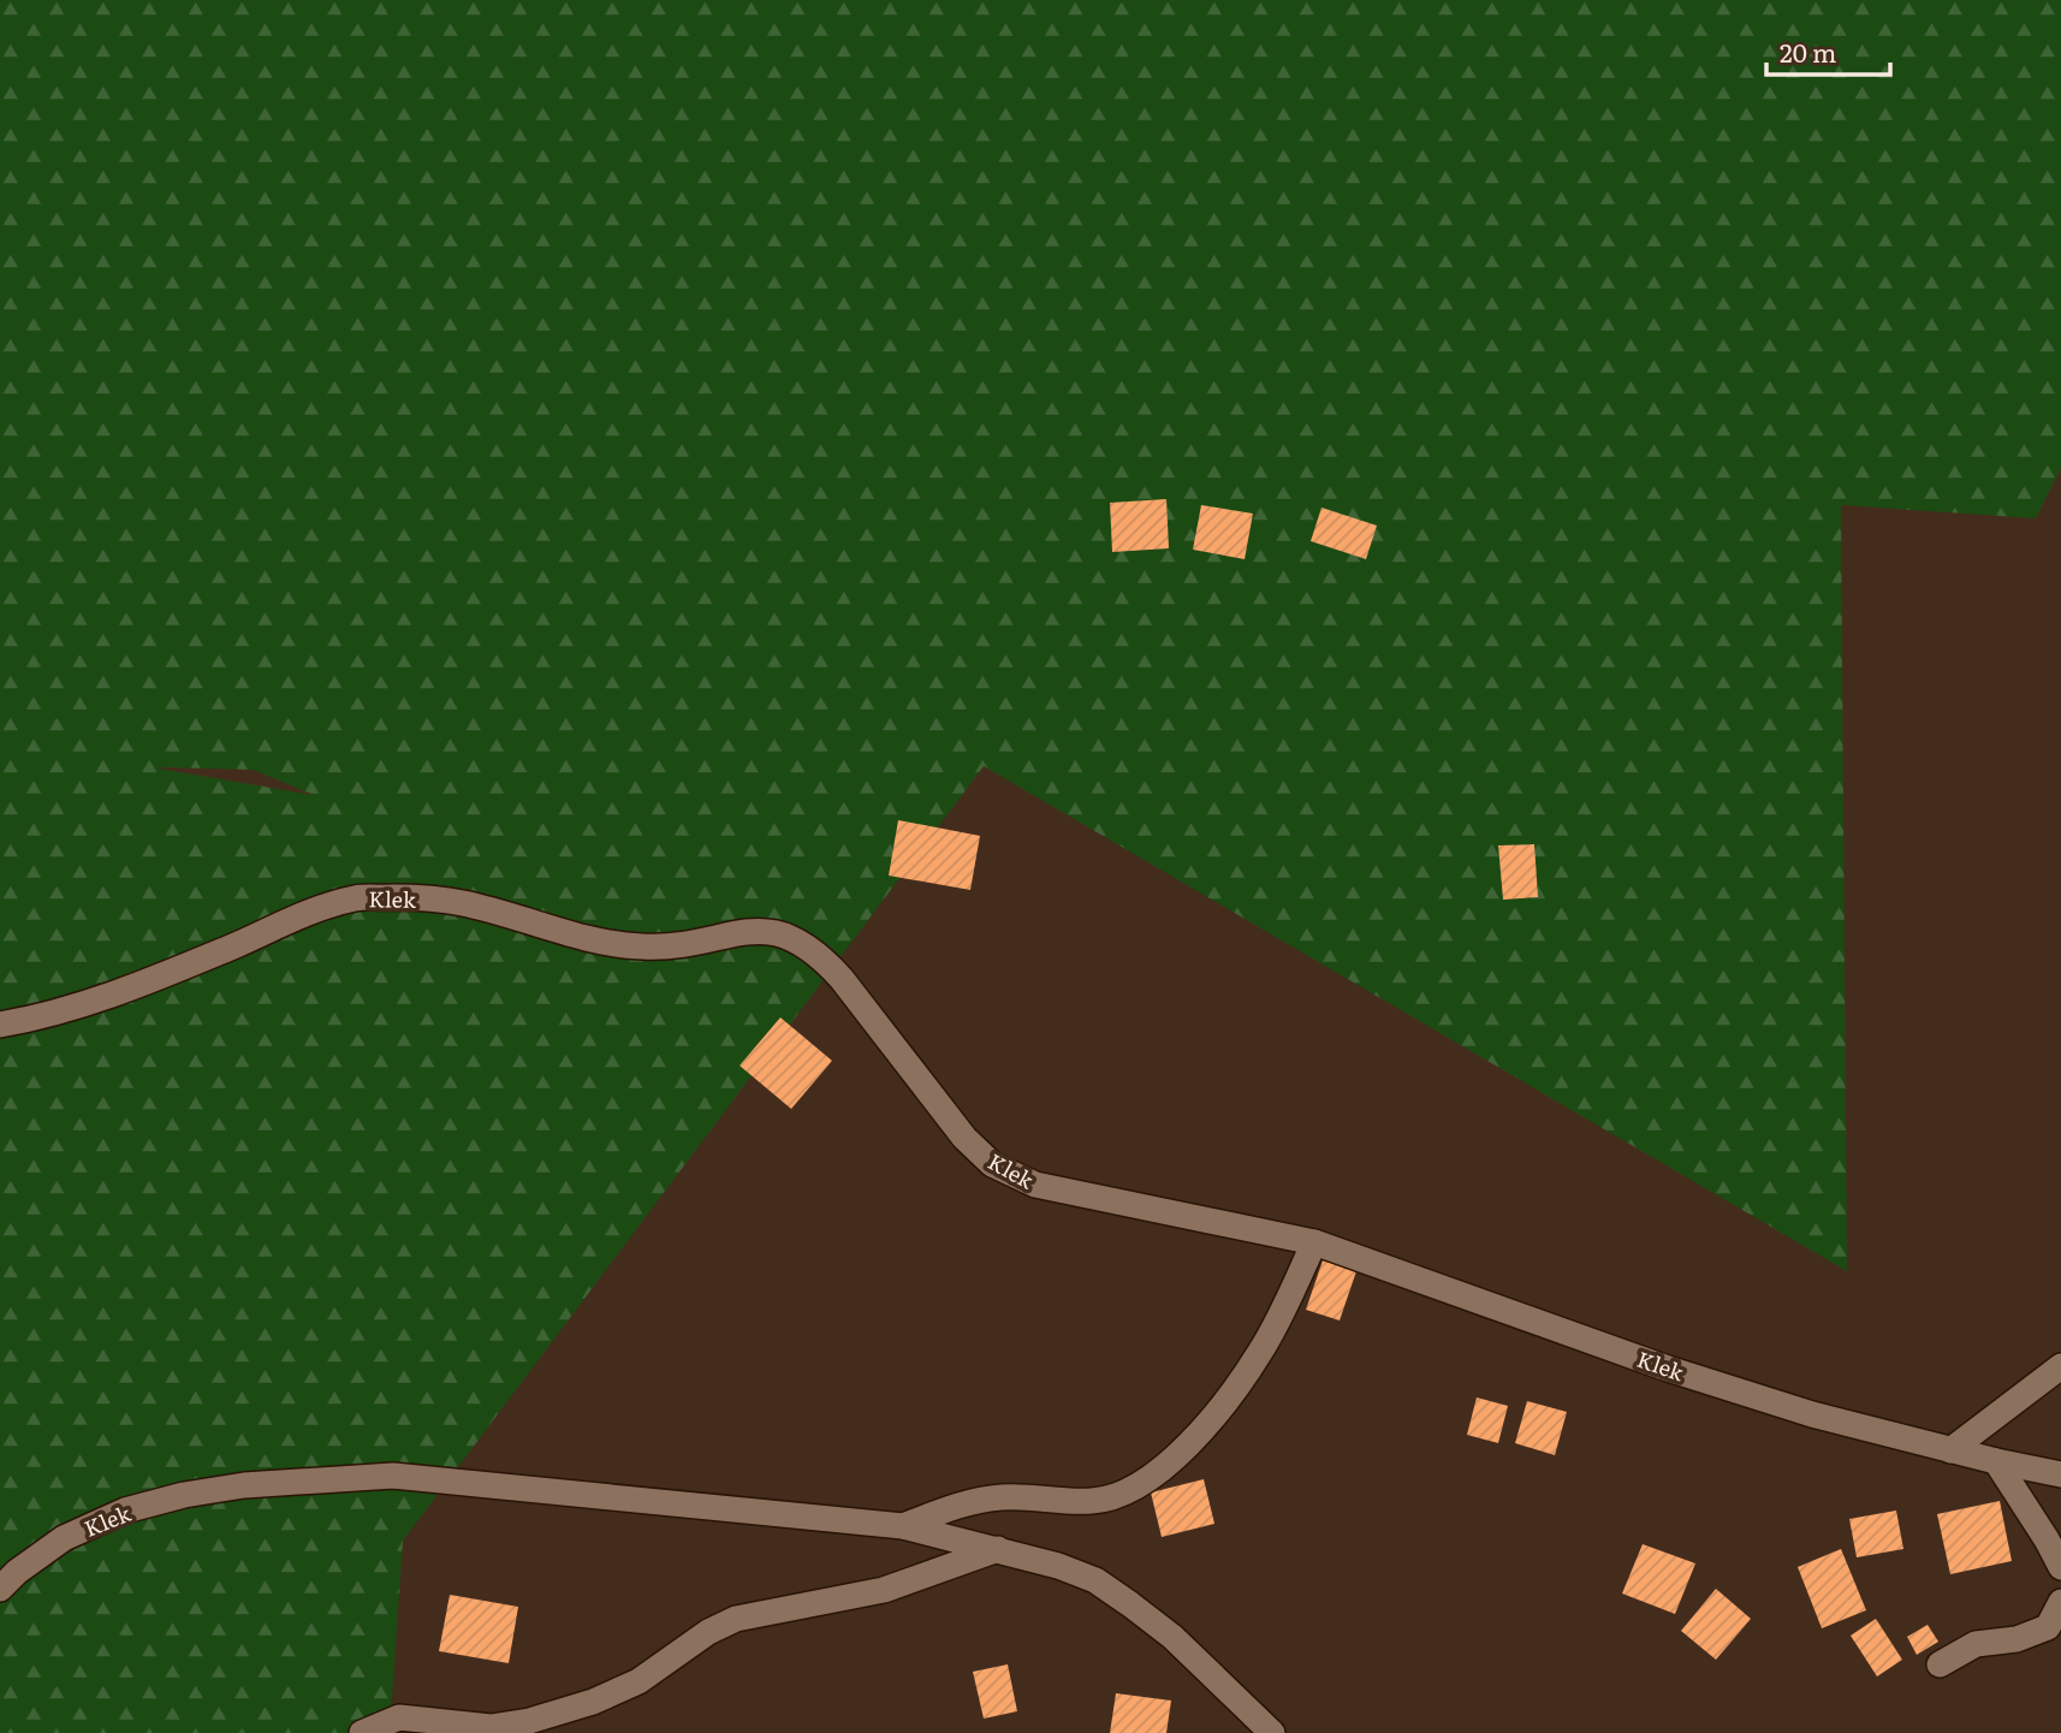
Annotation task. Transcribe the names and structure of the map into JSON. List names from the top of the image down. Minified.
{"streets":{"street":["Klek"]},"scale_bar":"20 m"}
